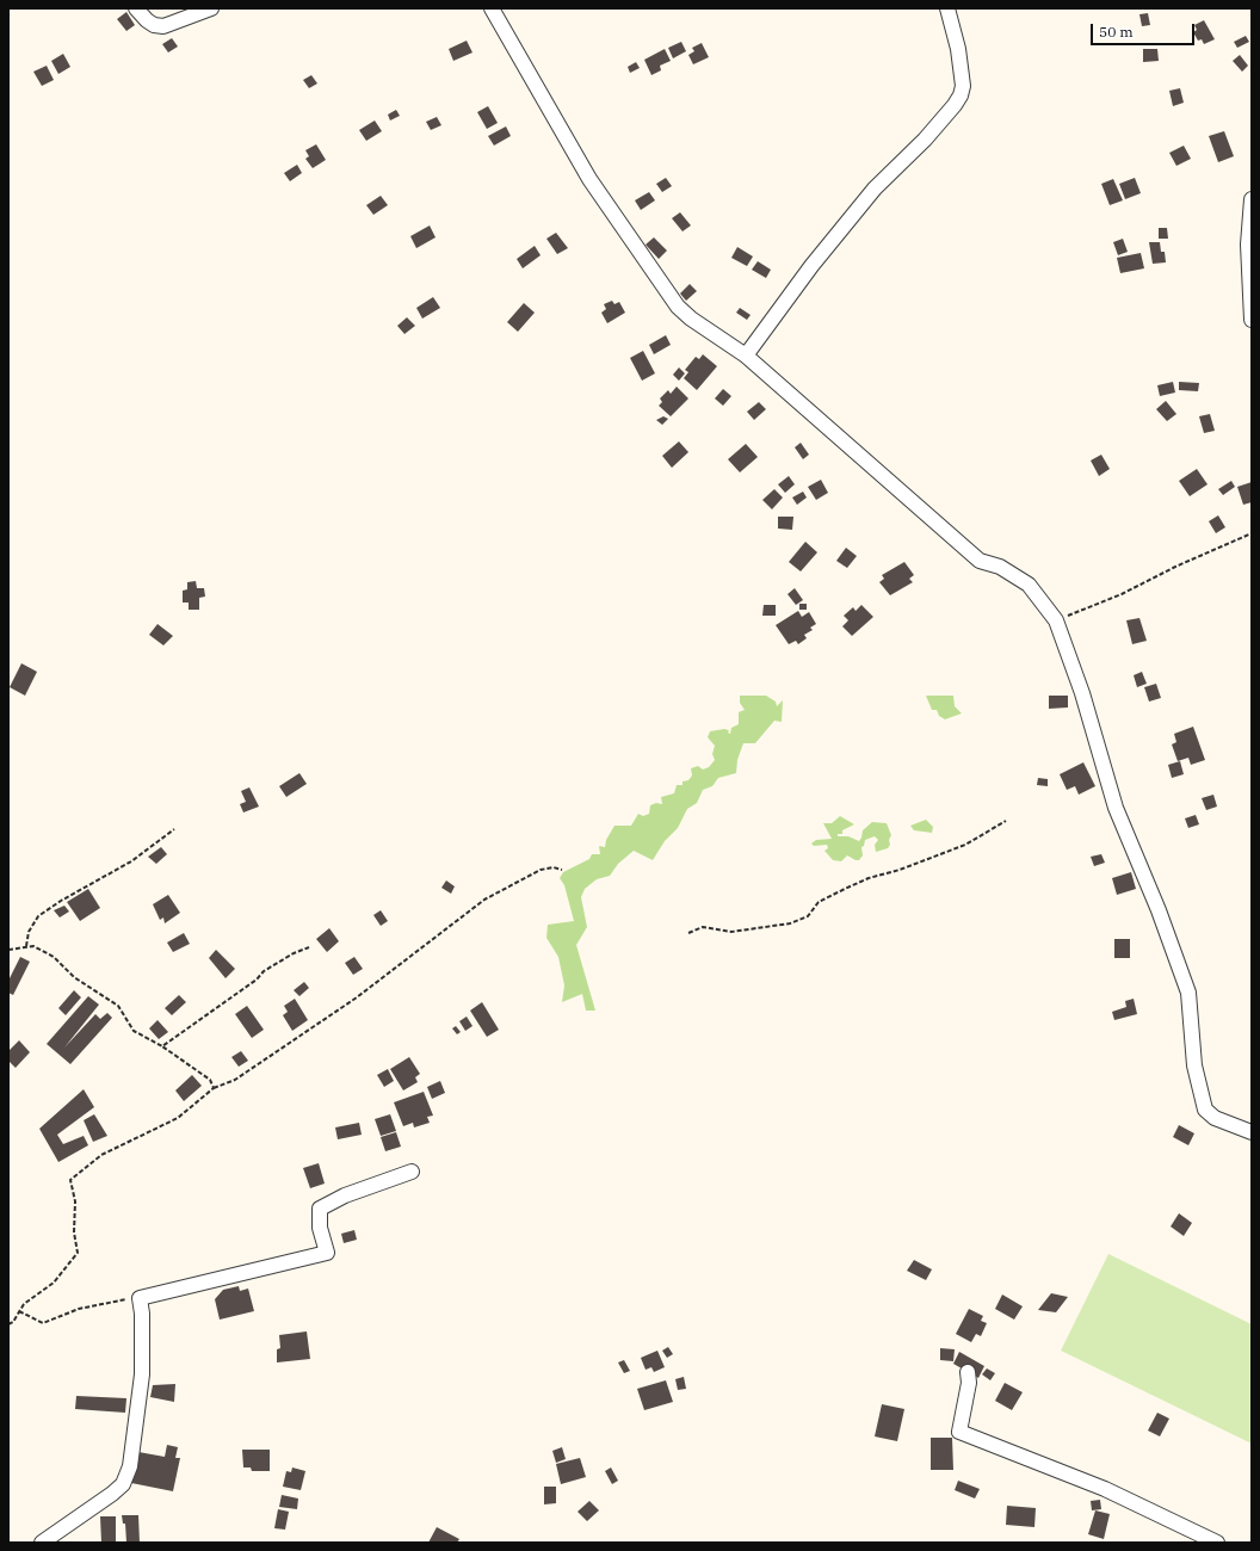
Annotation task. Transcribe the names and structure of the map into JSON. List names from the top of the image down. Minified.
{"scale_bar":"50 m"}
